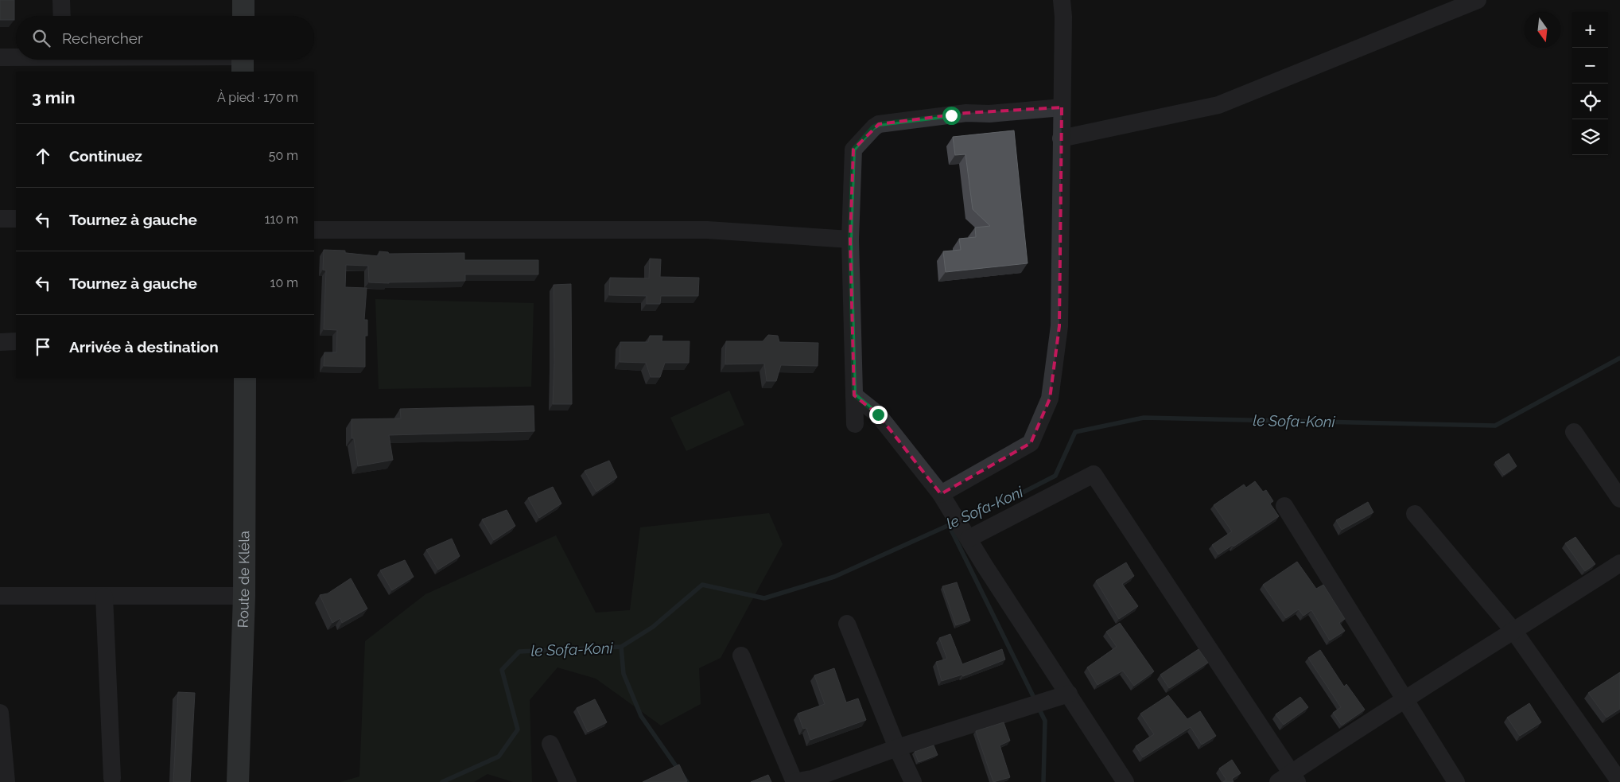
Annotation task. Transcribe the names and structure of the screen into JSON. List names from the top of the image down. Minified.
{"streets":{"main road":["Route de Kléla"]},"water":["le Sofa-Koni"],"north":"bottom","page":{"map_buttons":["+","−"],"search":"Rechercher","heading":["3 min","À pied · 170 m"],"list":[["Continuez","50 m"],["Tournez à gauche","110 m"],["Tournez à gauche","10 m"],"Arrivée à destination"]}}
